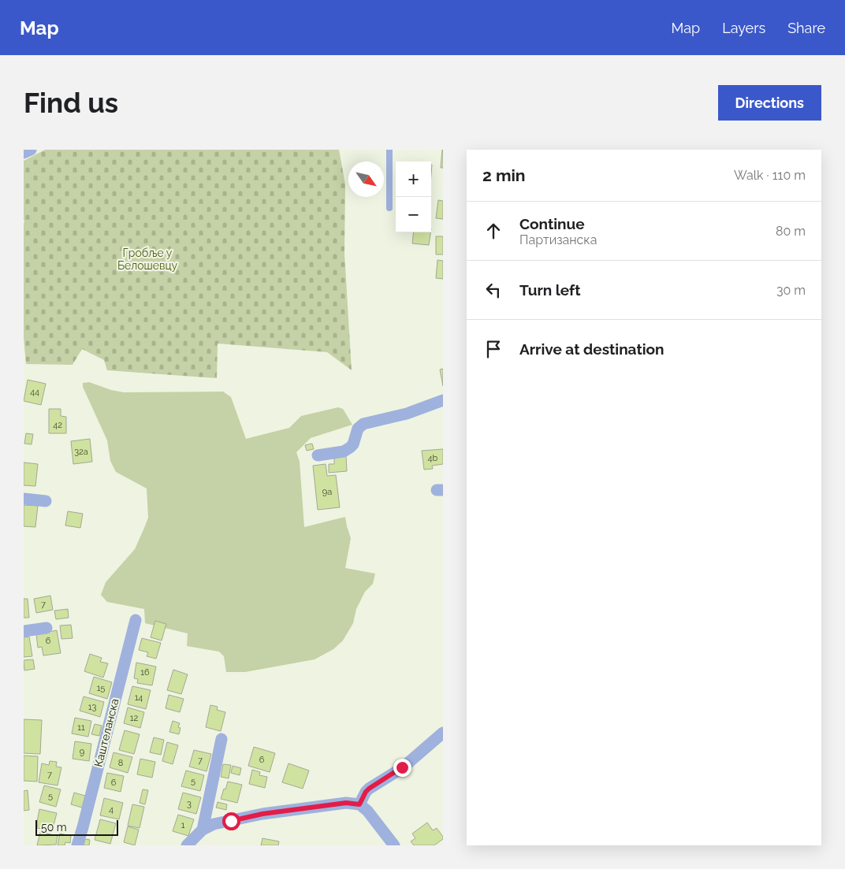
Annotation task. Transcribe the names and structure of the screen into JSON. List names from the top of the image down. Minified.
{"streets":{"street":["Каштеланска"]},"parks":["Гробље у Белошевцу"],"house_numbers":["44","42","32a","4b","9a","7","6","16","15","14","13","12","11","9","6","7","8","7","5","6","5","3","4","1"],"scale_bar":"50 m","north":"bottom right","page":{"header":"Map","nav":["Map","Layers","Share"],"buttons":"Directions","title":"Find us","heading":["2 min","Walk · 110 m"],"map_buttons":["+","−"],"list":[["Continue","Партизанска","80 m"],["Turn left","30 m"],"Arrive at destination"],"scale":"50 m"}}
